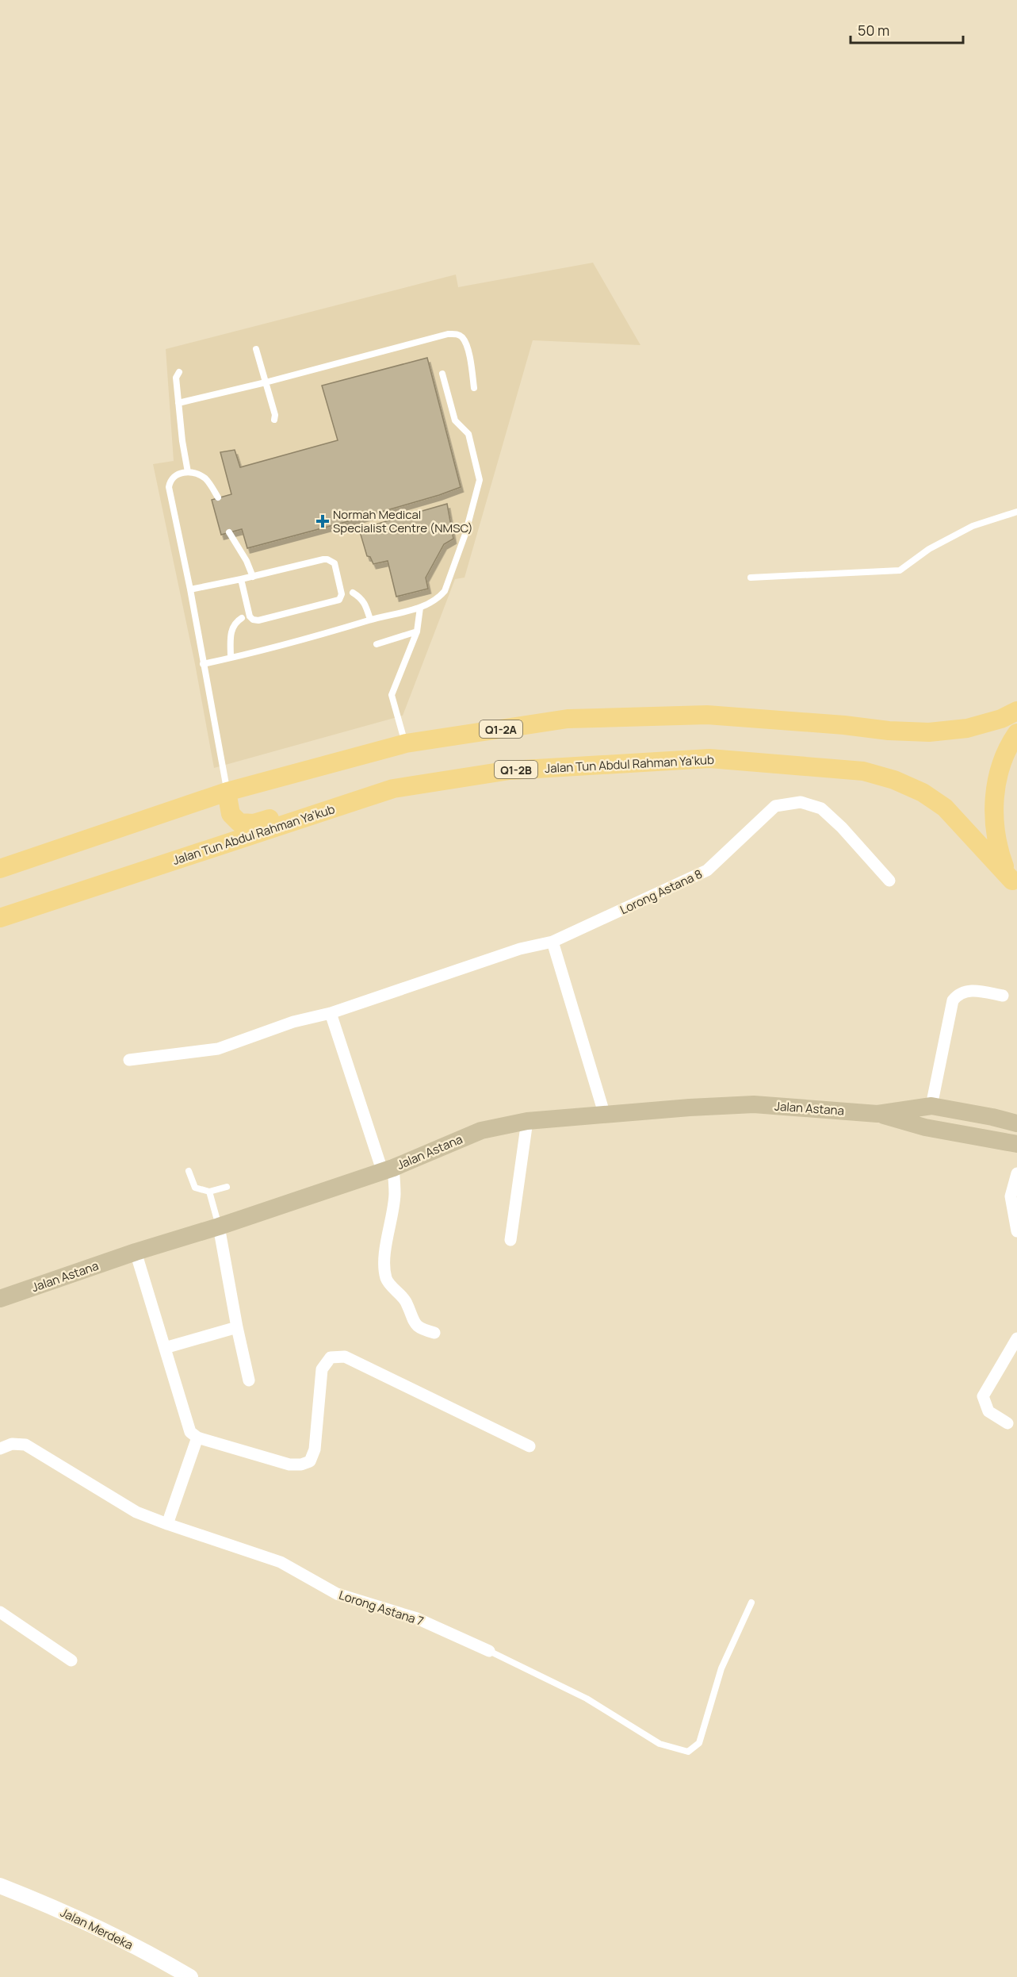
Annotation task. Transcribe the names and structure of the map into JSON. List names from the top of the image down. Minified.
{"streets":{"main road":["Q1-2A","Jalan Tun Abdul Rahman Ya'kub","Q1-2B","Jalan Astana"],"street":["Lorong Astana 8","Lorong Astana 7","Jalan Merdeka"]},"places":{"health":["Normah Medical Specialist Centre (NMSC)"]},"scale_bar":"50 m"}
